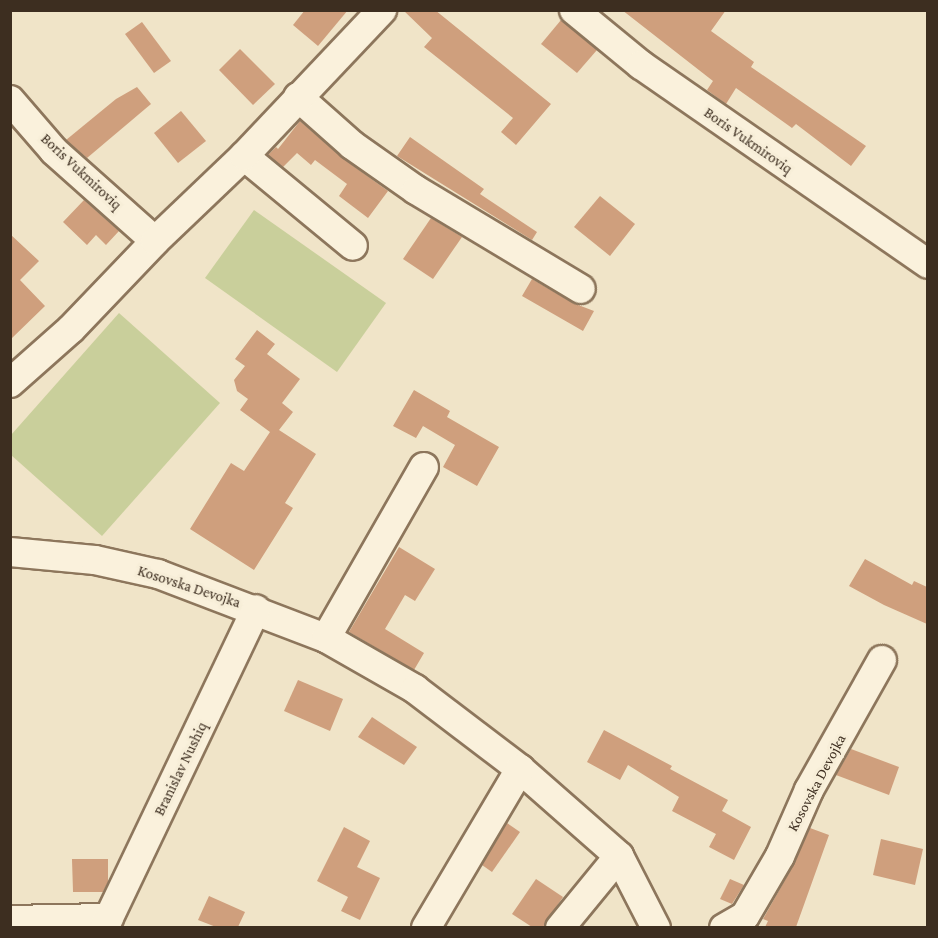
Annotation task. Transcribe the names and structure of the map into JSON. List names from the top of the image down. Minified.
{"streets":{"street":["Boris Vukmiroviq","Kosovska Devojka","Branislav Nushiq"]},"crossings":[["Kosovska Devojka","Branislav Nushiq"]]}
